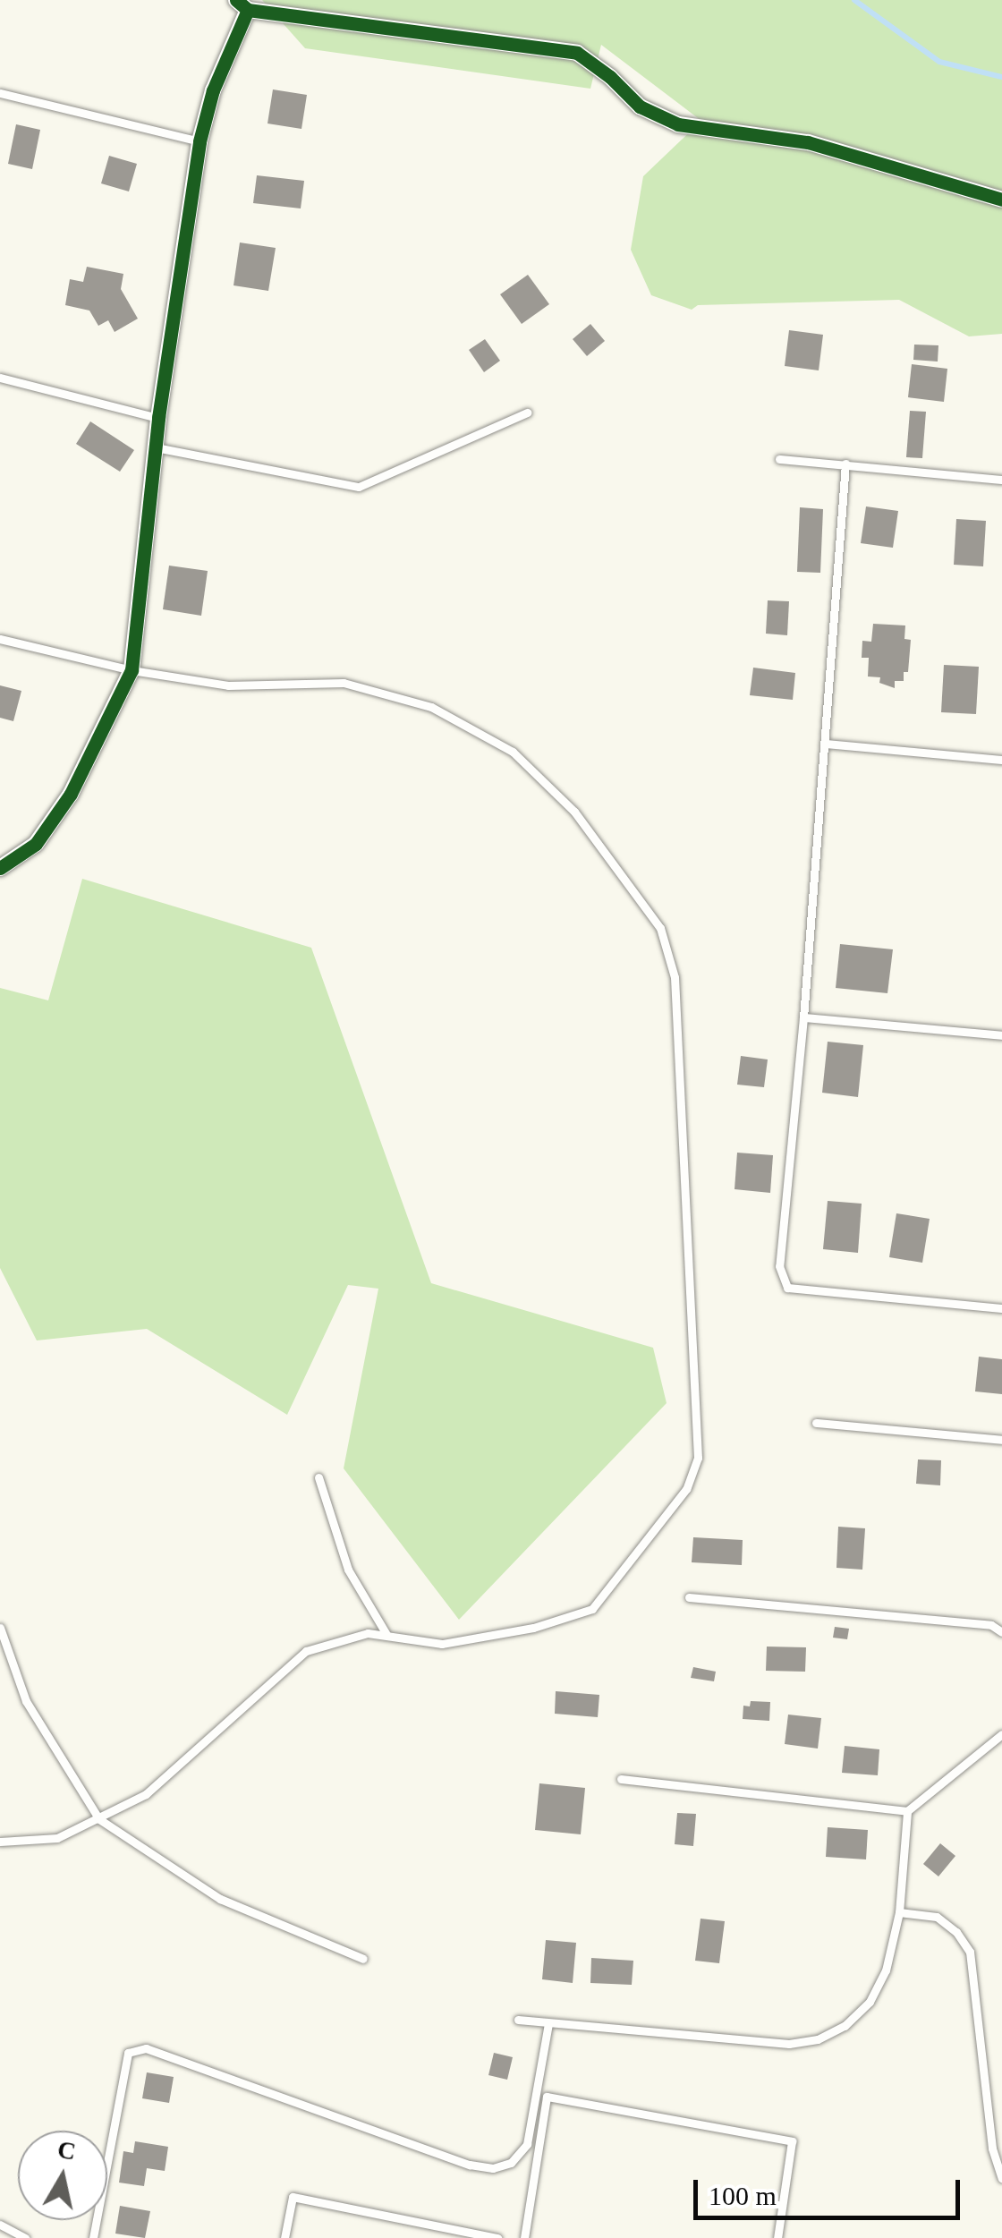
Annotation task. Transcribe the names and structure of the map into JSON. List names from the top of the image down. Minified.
{"scale_bar":"100 m","north":"top"}
